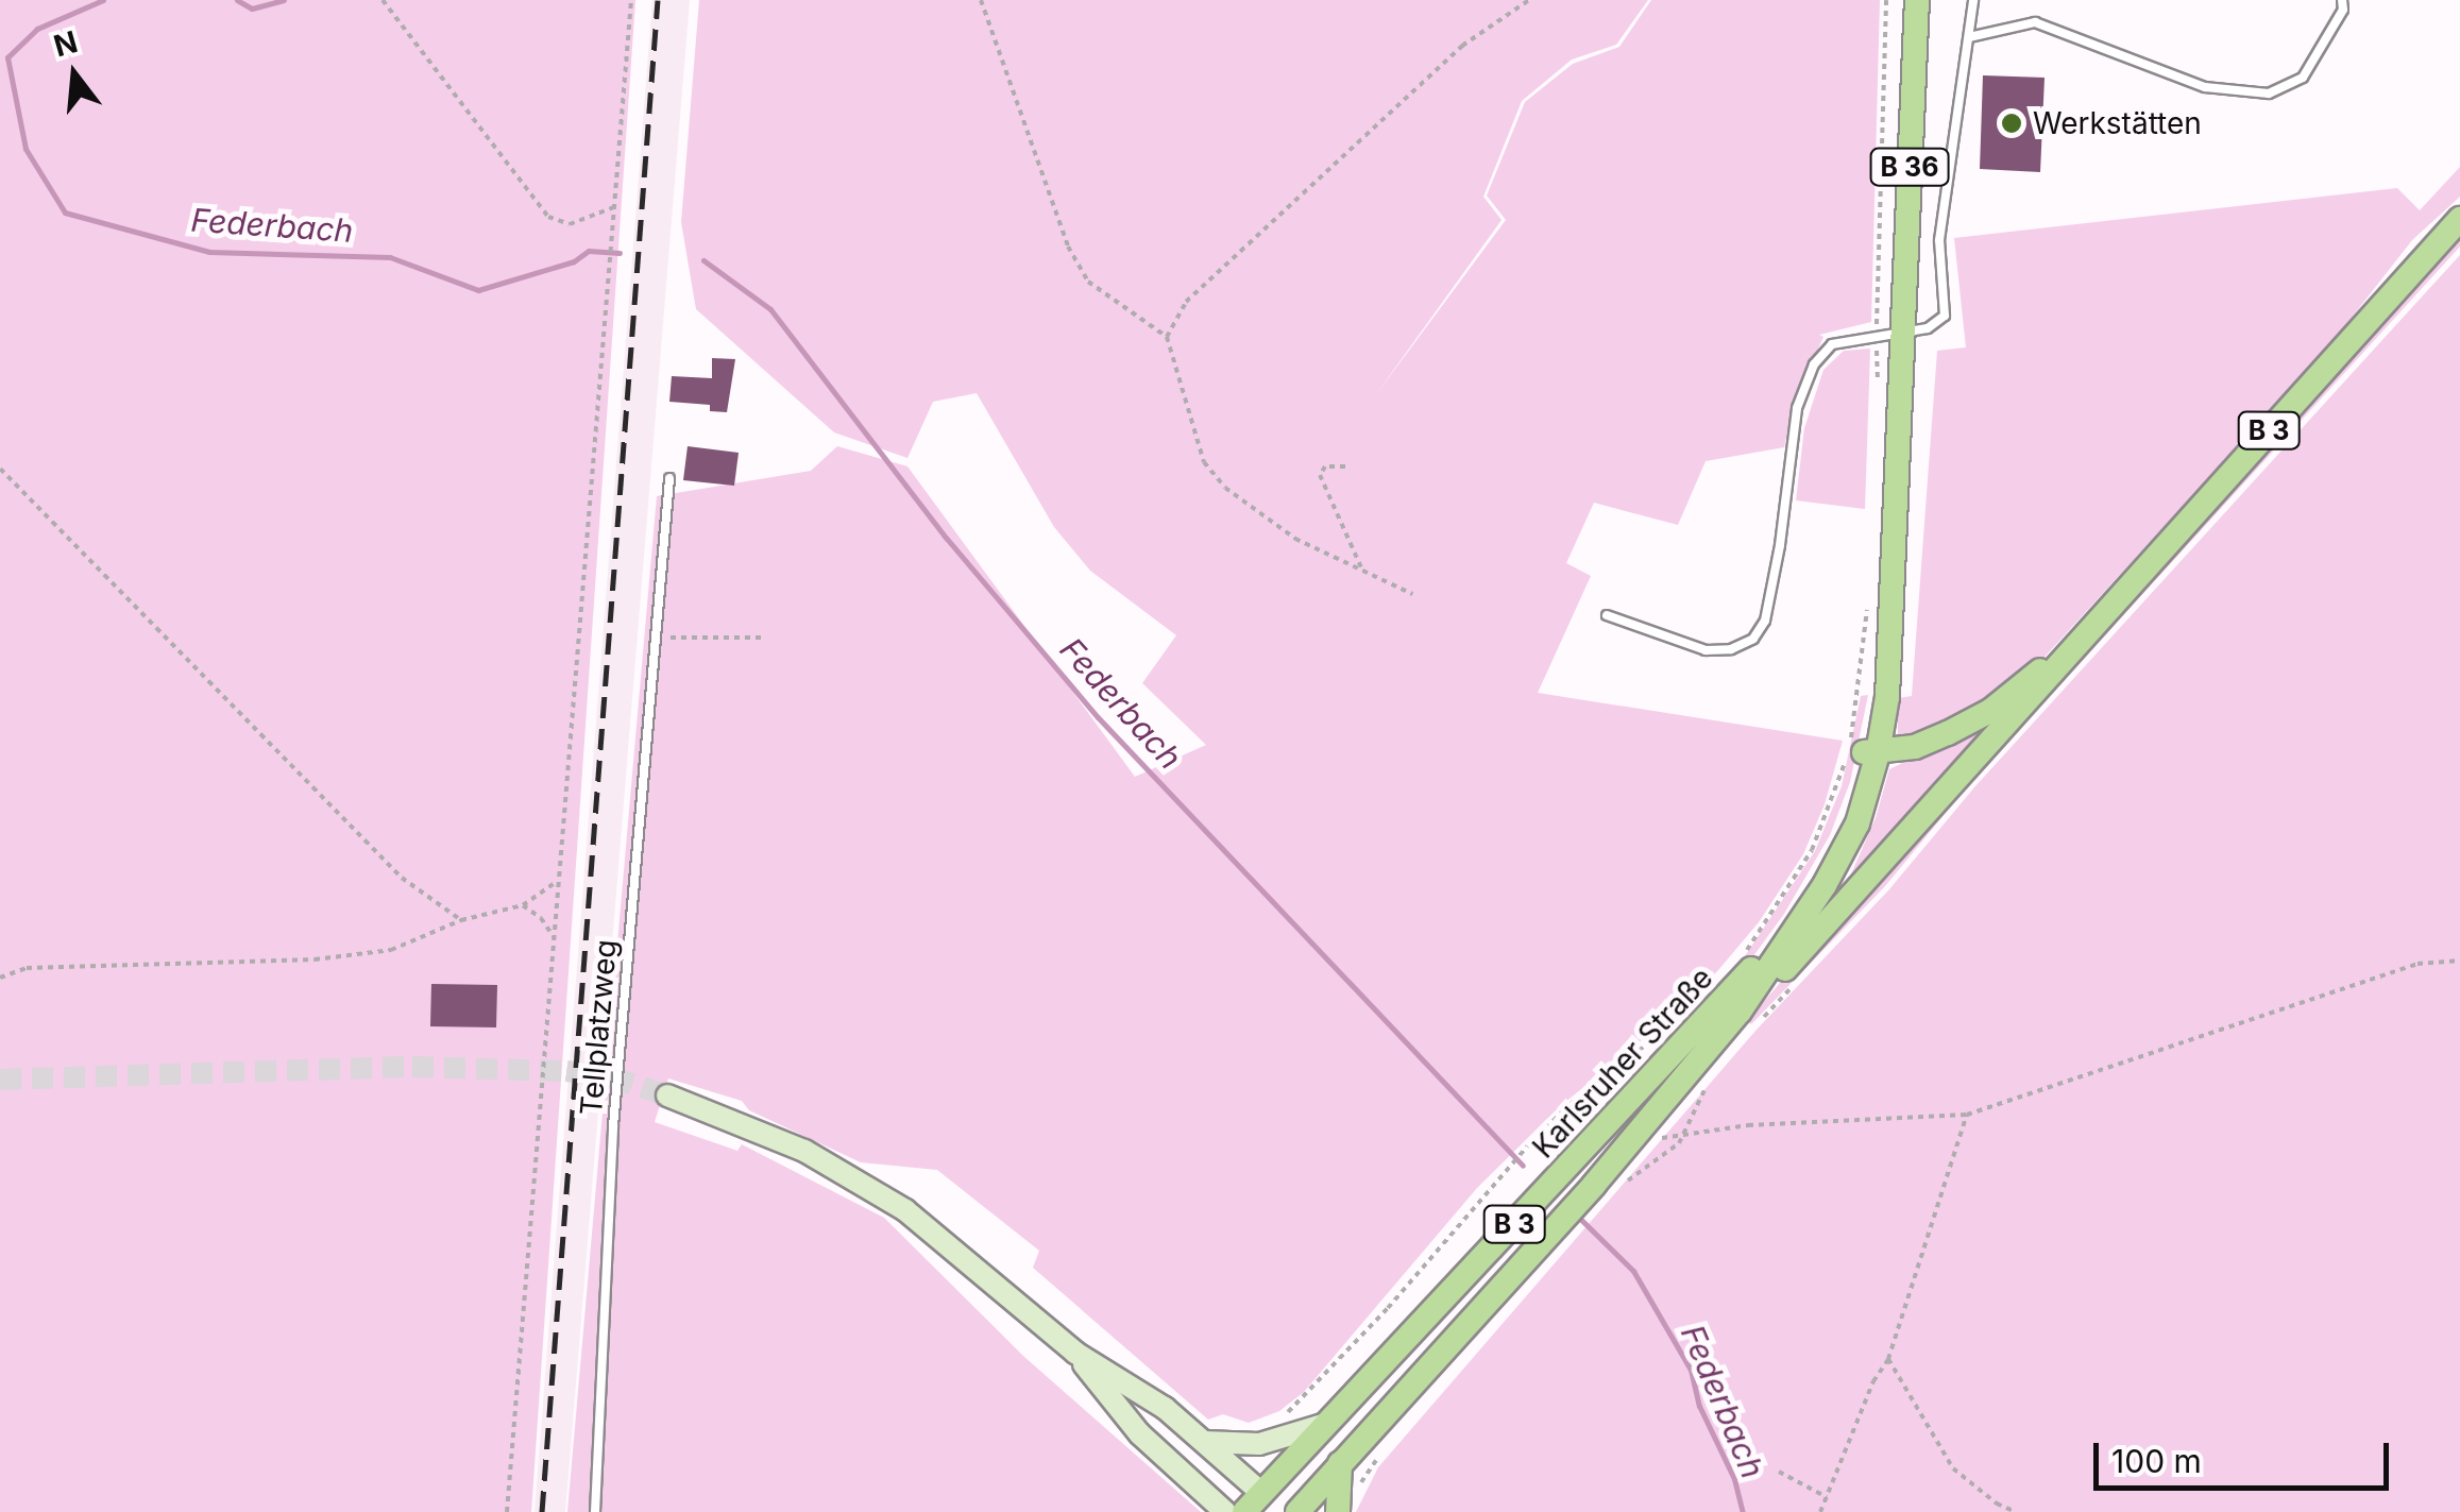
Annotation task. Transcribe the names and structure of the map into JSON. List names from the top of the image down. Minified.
{"streets":{"main road":["B 36","B 3","Karlsruher Straße"],"lane":["Tellplatzweg"]},"crossings":[["B 36","B 3"],["B 36","Karlsruher Straße"],["B 3","Karlsruher Straße"]],"water":["Federbach"],"places":["Werkstätten"],"scale_bar":"100 m","north":"top"}
